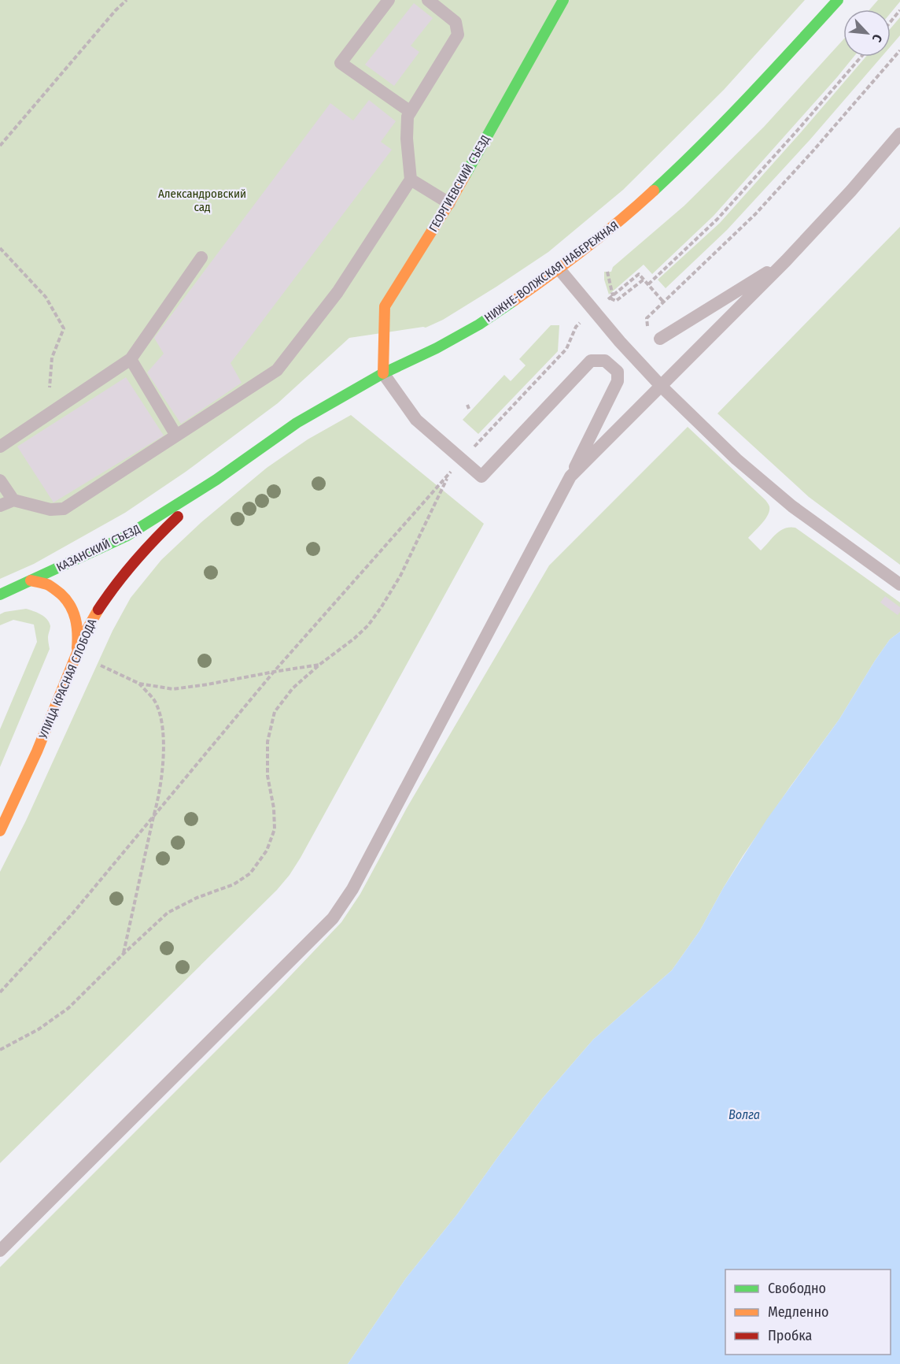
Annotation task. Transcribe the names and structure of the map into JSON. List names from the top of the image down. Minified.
{"streets":{"main road":["ГЕОРГИЕВСКИЙ СЪЕЗД","НИЖНЕ-ВОЛЖСКАЯ НАБЕРЕЖНАЯ","КАЗАНСКИЙ СЪЕЗД","УЛИЦА КРАСНАЯ СЛОБОДА"]},"crossings":[["ГЕОРГИЕВСКИЙ СЪЕЗД","НИЖНЕ-ВОЛЖСКАЯ НАБЕРЕЖНАЯ"],["НИЖНЕ-ВОЛЖСКАЯ НАБЕРЕЖНАЯ","КАЗАНСКИЙ СЪЕЗД"],["НИЖНЕ-ВОЛЖСКАЯ НАБЕРЕЖНАЯ","УЛИЦА КРАСНАЯ СЛОБОДА"],["КАЗАНСКИЙ СЪЕЗД","УЛИЦА КРАСНАЯ СЛОБОДА"]],"water":["Волга"],"parks":["Александровский сад"],"legend":["Свободно","Медленно","Пробка"],"north":"bottom right"}
